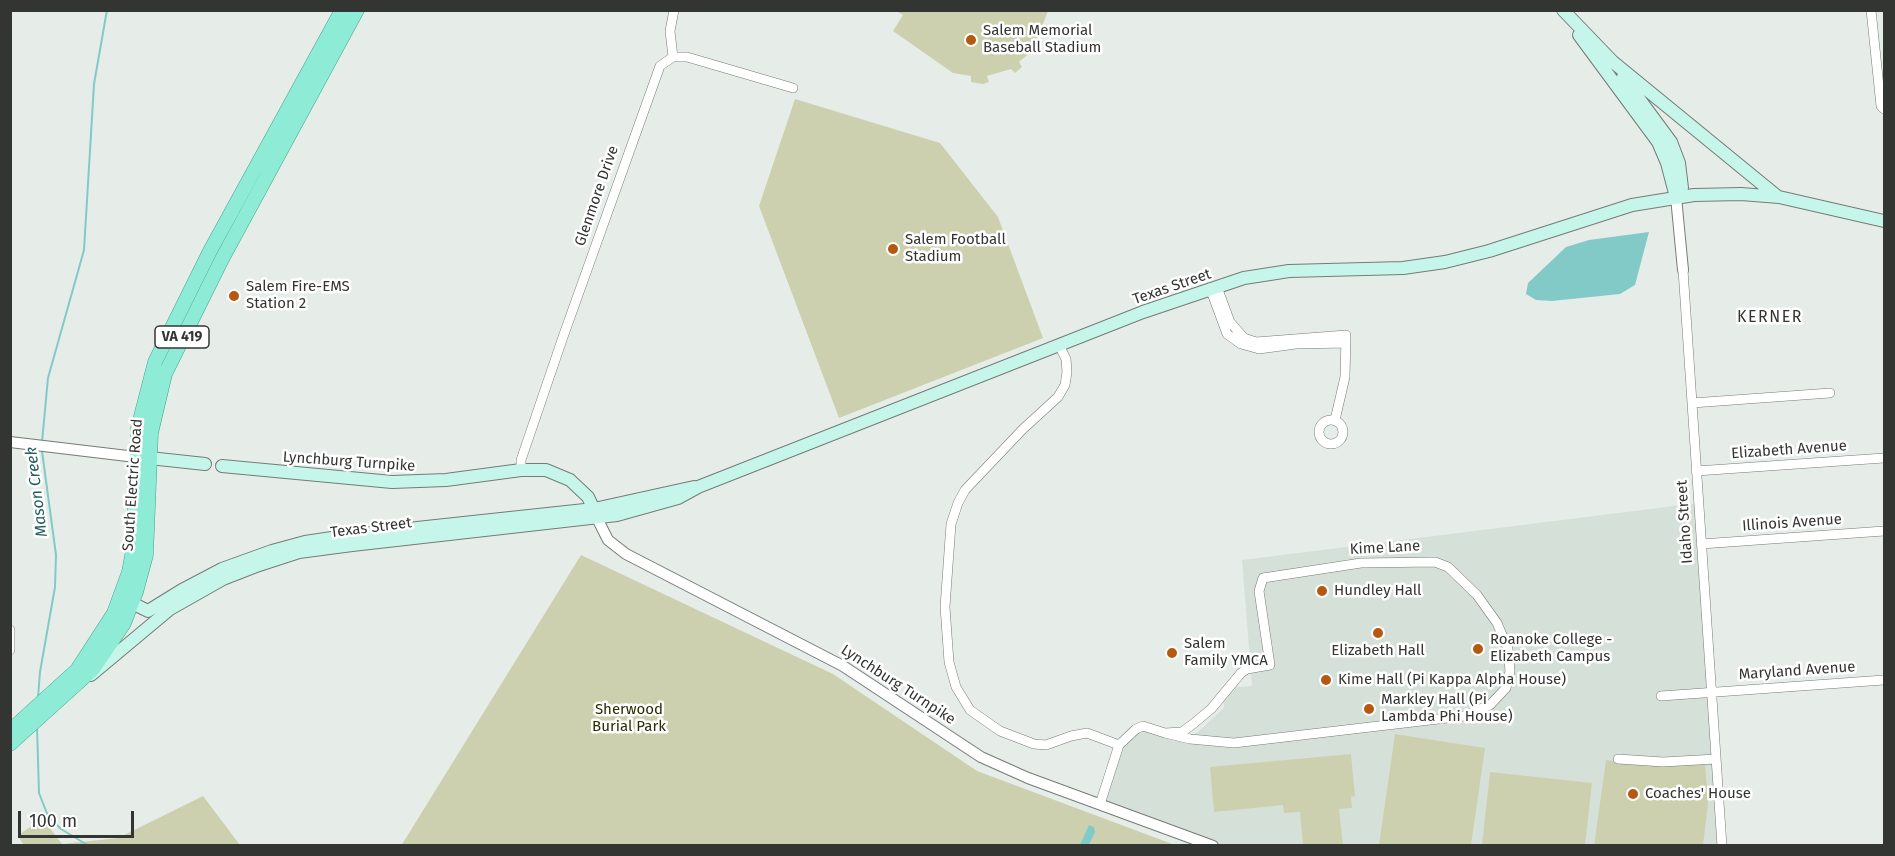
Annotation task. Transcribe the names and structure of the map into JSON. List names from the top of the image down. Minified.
{"streets":{"main road":["Texas Street","VA 419","Lynchburg Turnpike","South Electric Road"],"street":["Glenmore Drive","Elizabeth Avenue","Idaho Street","Illinois Avenue","Kime Lane","Maryland Avenue"]},"crossings":[["Glenmore Drive","Lynchburg Turnpike"],["Texas Street","Lynchburg Turnpike"],["Texas Street","South Electric Road"],["Texas Street","Idaho Street"],["Elizabeth Avenue","Idaho Street"],["Idaho Street","Illinois Avenue"],["Idaho Street","Maryland Avenue"]],"districts":["KERNER"],"water":["Mason Creek"],"parks":["Sherwood Burial Park"],"places":["Salem Memorial Baseball Stadium","Salem Football Stadium","Salem Fire-EMS Station 2","Hundley Hall","Elizabeth Hall","Roanoke College - Elizabeth Campus","Salem Family YMCA","Kime Hall (Pi Kappa Alpha House)","Markley Hall (Pi Lambda Phi House)","Coaches' House"],"scale_bar":"100 m"}
